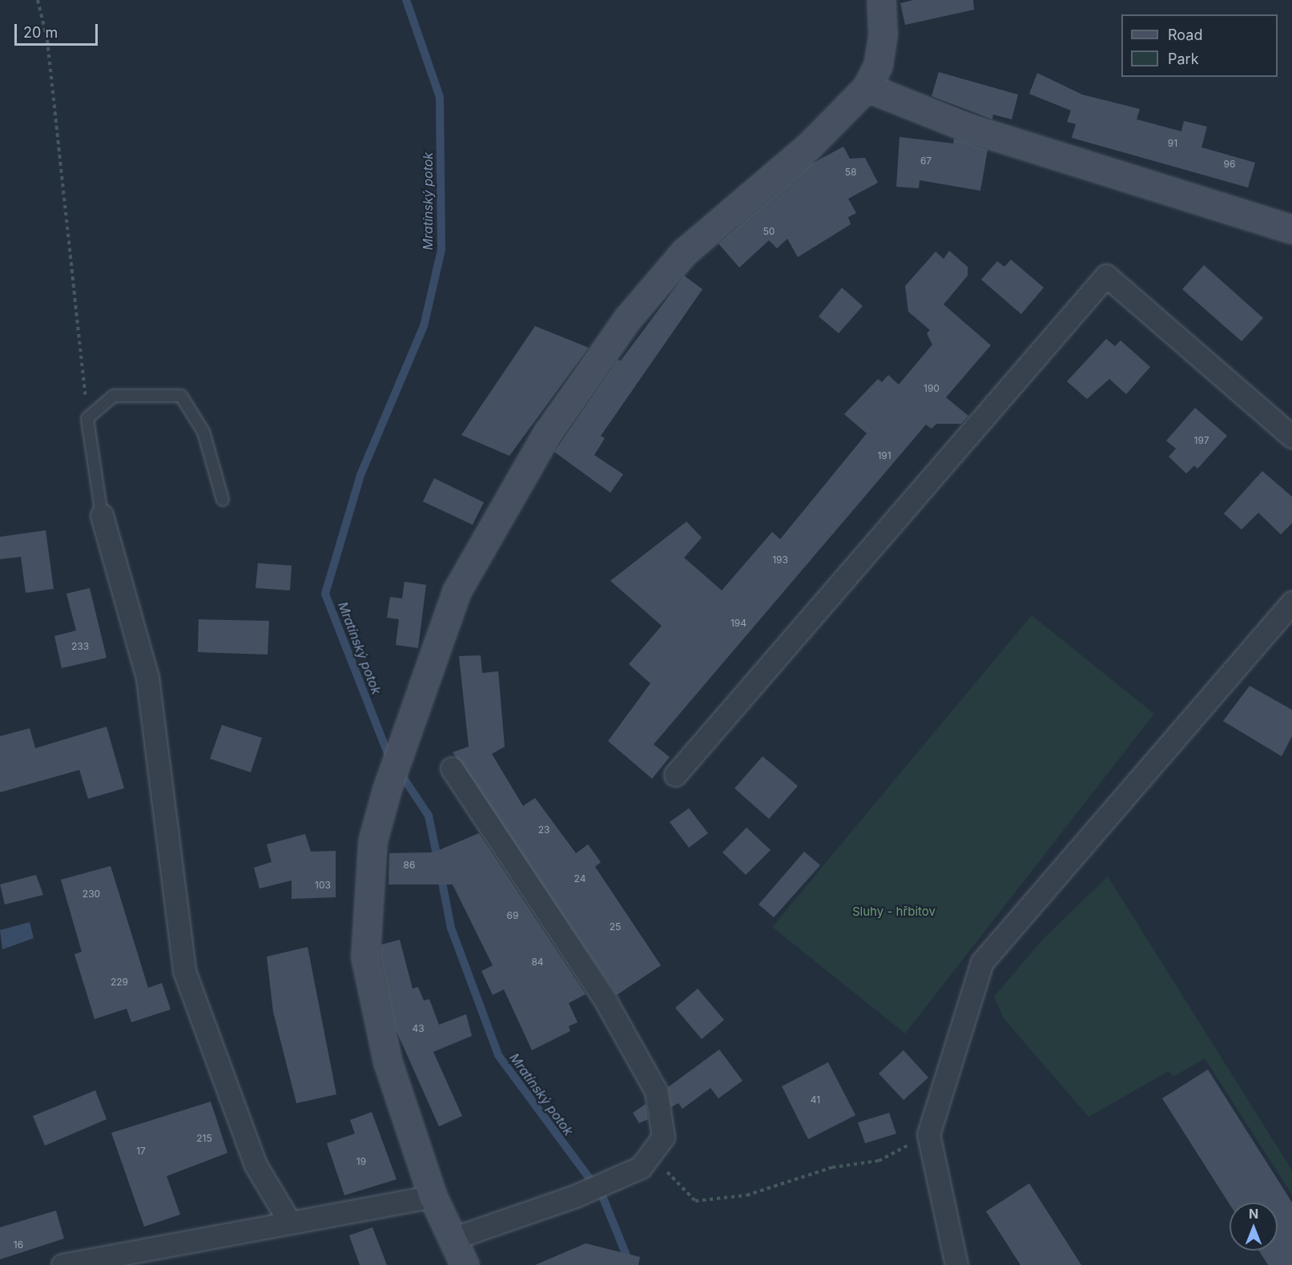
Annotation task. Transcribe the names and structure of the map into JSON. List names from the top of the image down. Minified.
{"water":["Mratínský potok"],"parks":["Sluhy - hřbitov"],"house_numbers":["91","67","96","58","50","190","197","191","193","194","233","23","86","24","103","230","69","25","84","229","43","41","215","17","19","16"],"legend":["Road","Park"],"scale_bar":"20 m","north":"top"}
